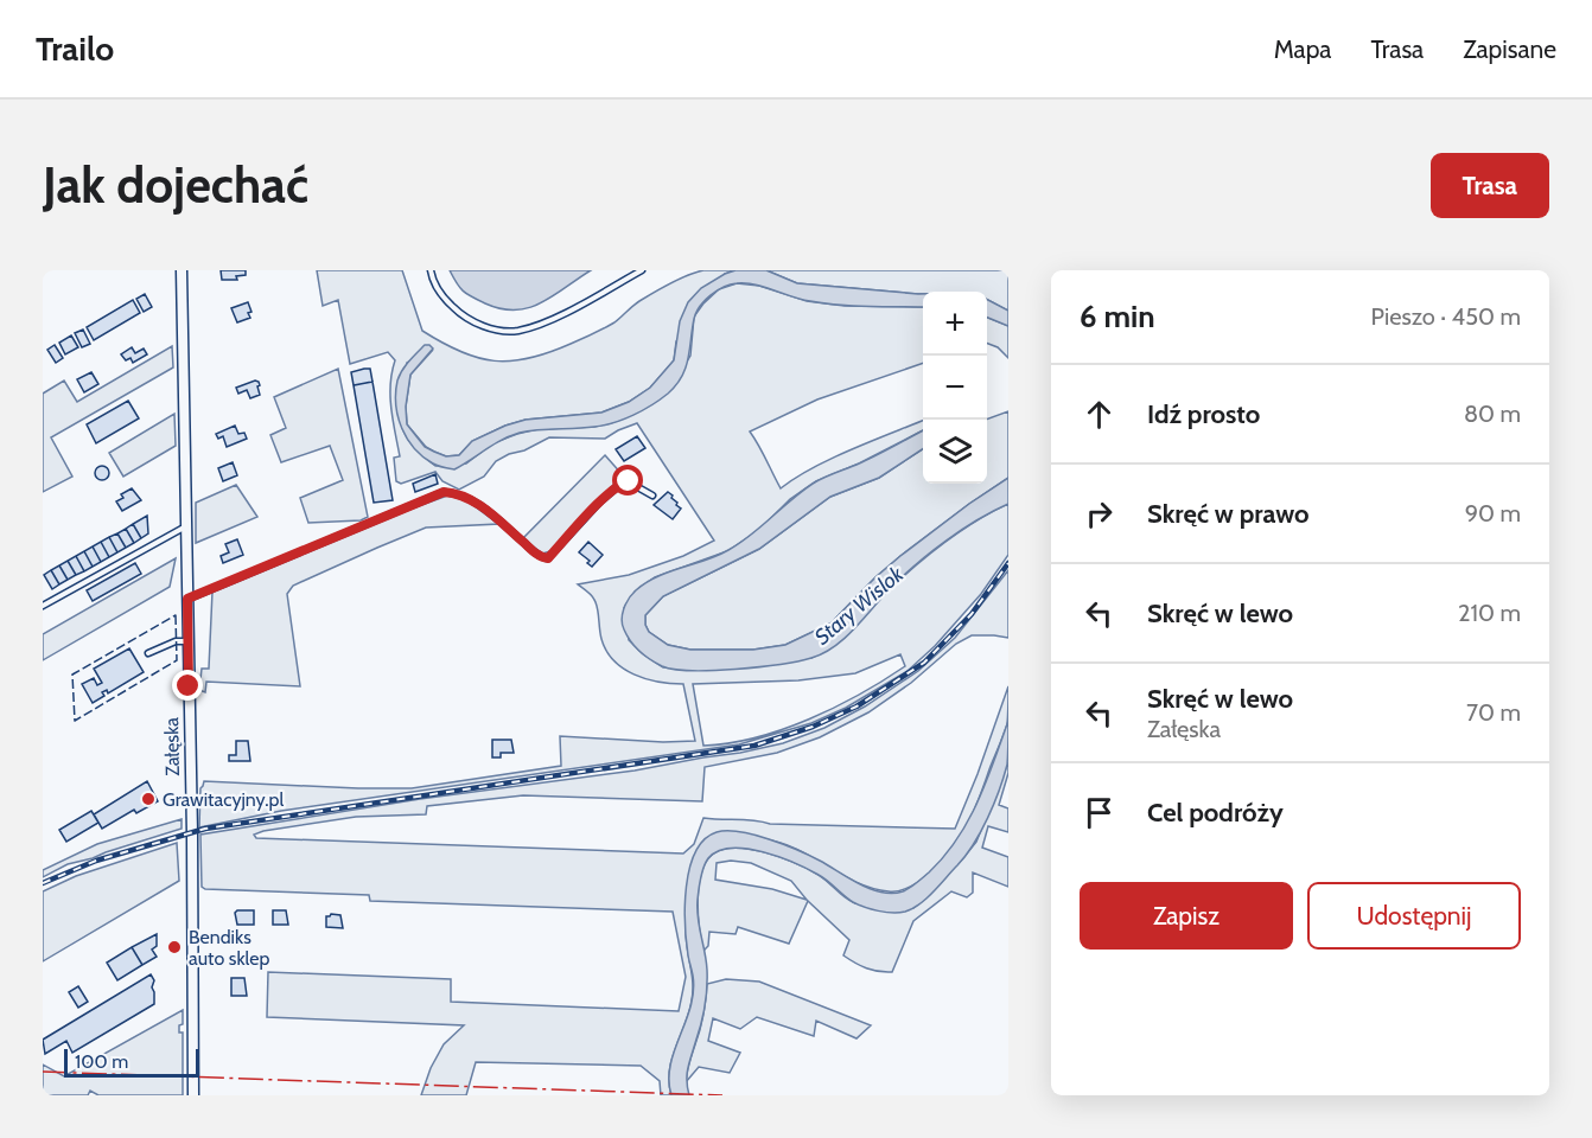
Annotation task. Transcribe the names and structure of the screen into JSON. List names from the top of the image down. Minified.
{"streets":{"street":["Załęska"]},"water":["Stary Wislok"],"places":["Grawitacyjny.pl","Bendiks auto sklep"],"scale_bar":"100 m","page":{"header":"Trailo","nav":["Mapa","Trasa","Zapisane"],"buttons":["Trasa",["Zapisz","Udostępnij"]],"title":"Jak dojechać","heading":["6 min","Pieszo · 450 m"],"map_buttons":["+","−"],"list":[["Idź prosto","80 m"],["Skręć w prawo","90 m"],["Skręć w lewo","210 m"],["Skręć w lewo","Załęska","70 m"],"Cel podróży"],"scale":"100 m"}}
